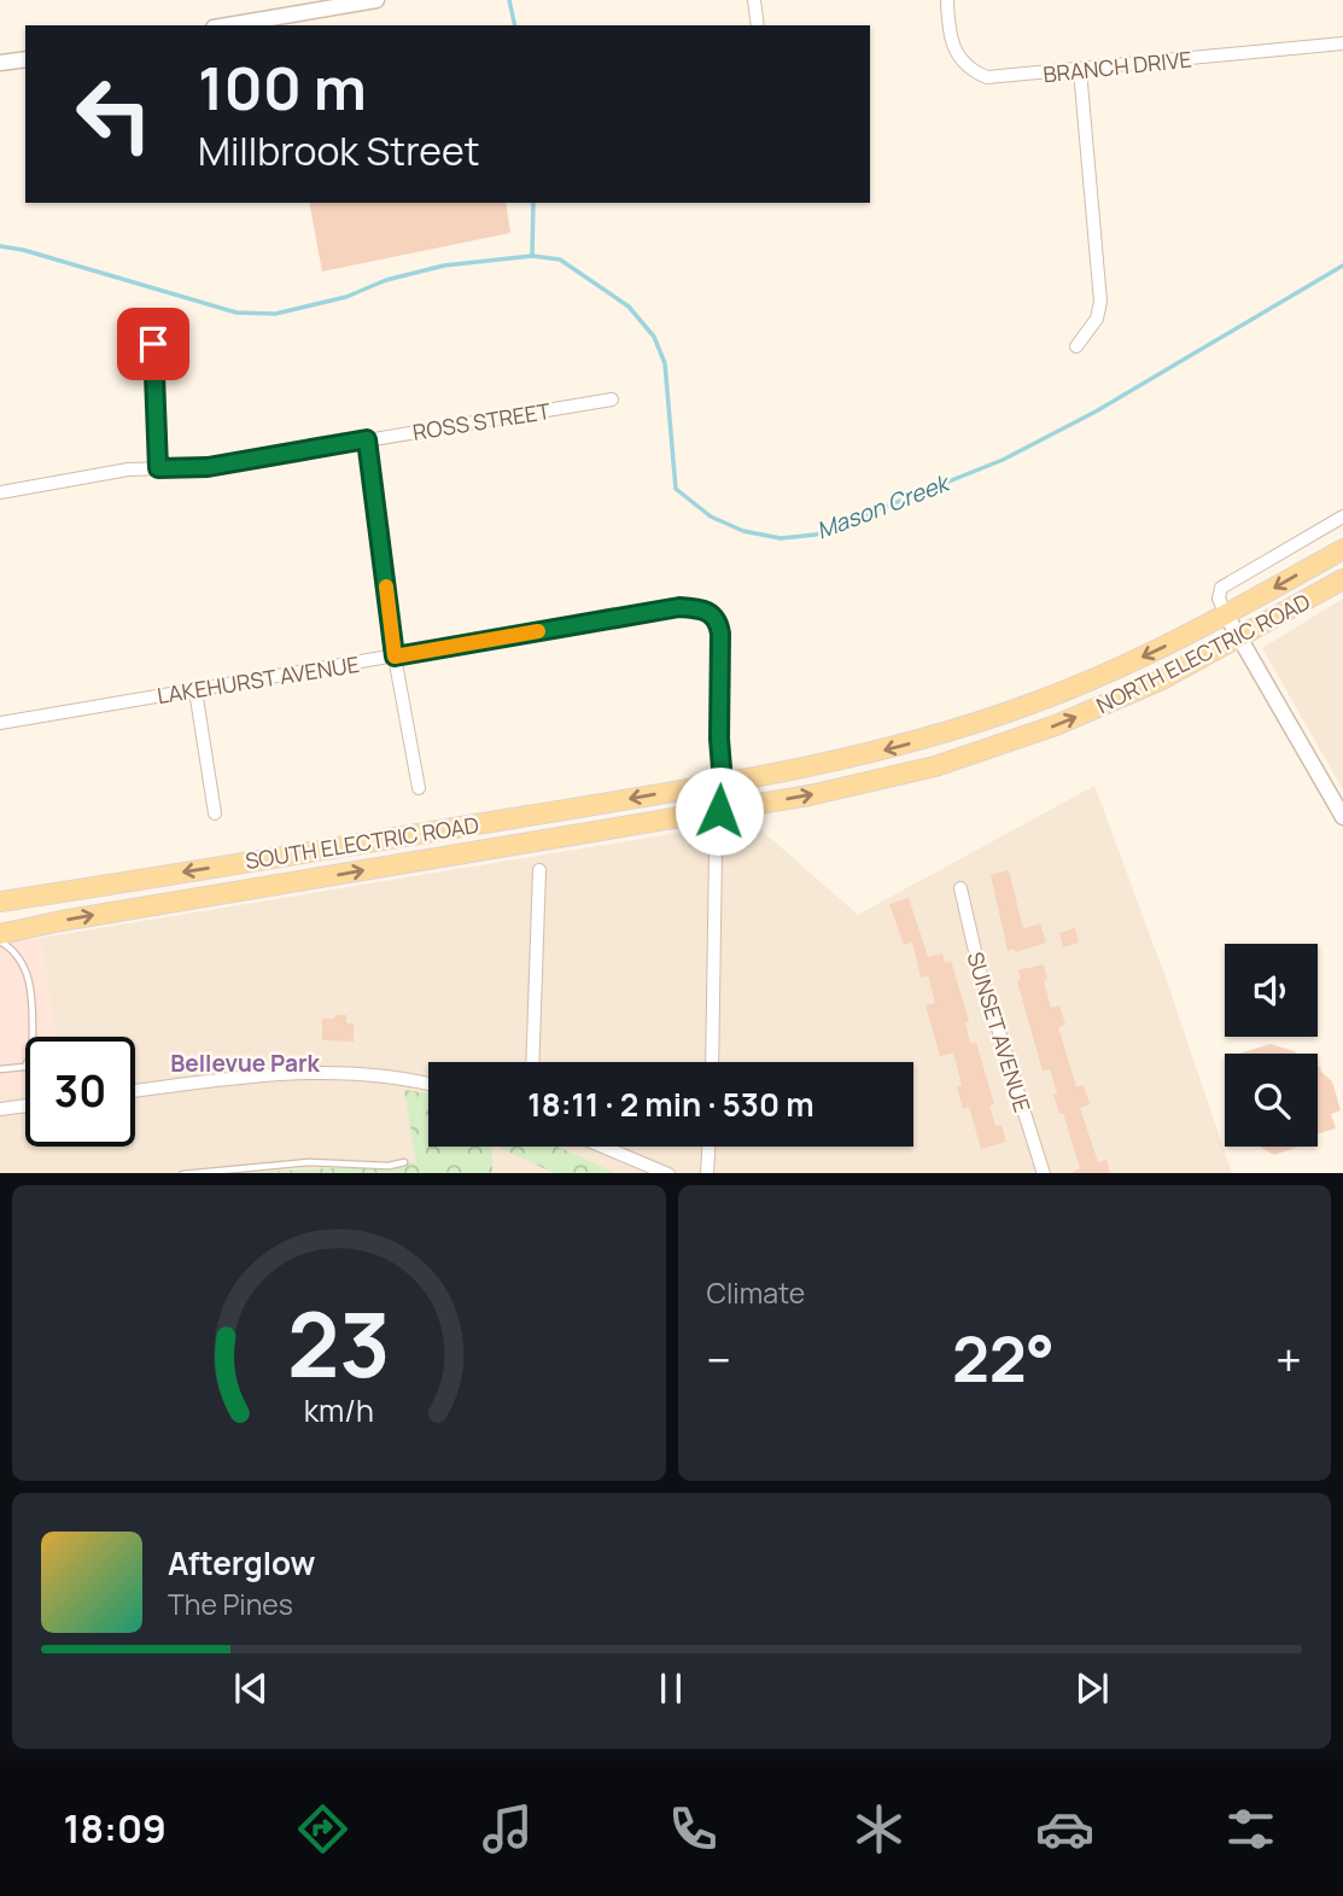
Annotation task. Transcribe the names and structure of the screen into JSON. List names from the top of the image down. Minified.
{"streets":{"main road":["NORTH ELECTRIC ROAD","SOUTH ELECTRIC ROAD"],"street":["BRANCH DRIVE","ROSS STREET","LAKEHURST AVENUE","SUNSET AVENUE"]},"crossings":[["NORTH ELECTRIC ROAD","LAKEHURST AVENUE"],["NORTH ELECTRIC ROAD","SOUTH ELECTRIC ROAD"],["LAKEHURST AVENUE","SOUTH ELECTRIC ROAD"]],"districts":["Bellevue Park"],"water":["Mason Creek"],"page":{"turn":["100 m","Millbrook Street"],"limit":"30","trip":"18:11 · 2 min · 530 m","tile":"Climate","heat":["−","22°","+"],"song":["Afterglow","The Pines"],"tabs":"18:09","gauge":["23","km/h"]}}
